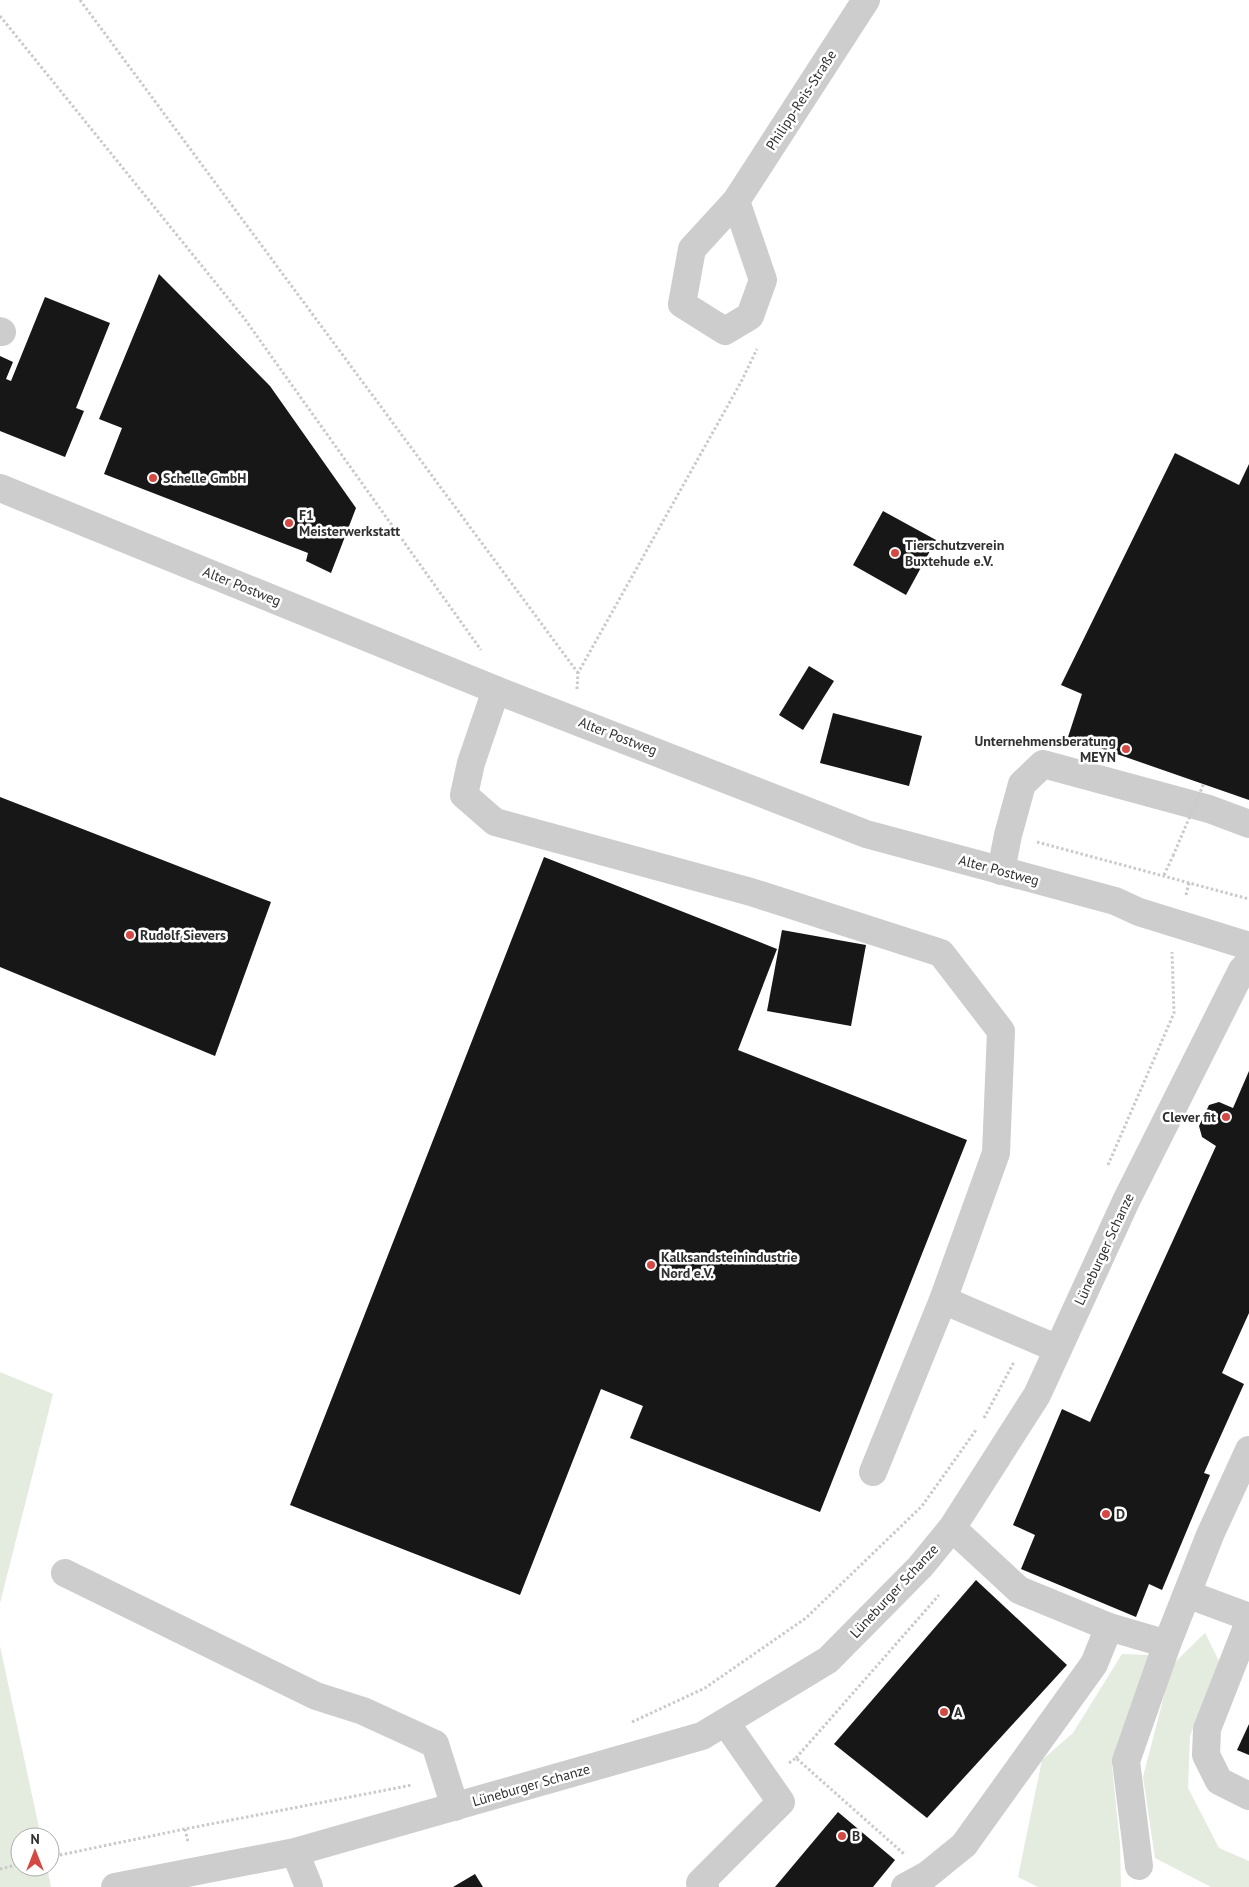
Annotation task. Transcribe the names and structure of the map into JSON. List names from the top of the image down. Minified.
{"streets":{"street":["Philipp-Reis-Straße","Alter Postweg","Lüneburger Schanze"]},"places":["Schelle GmbH","F1 Meisterwerkstatt","Tierschutzverein Buxtehude e.V.","Unternehmensberatung MEYN","Rudolf Sievers","Clever fit","Kalksandsteinindustrie Nord e.V.","D","A","B"],"north":"top"}
